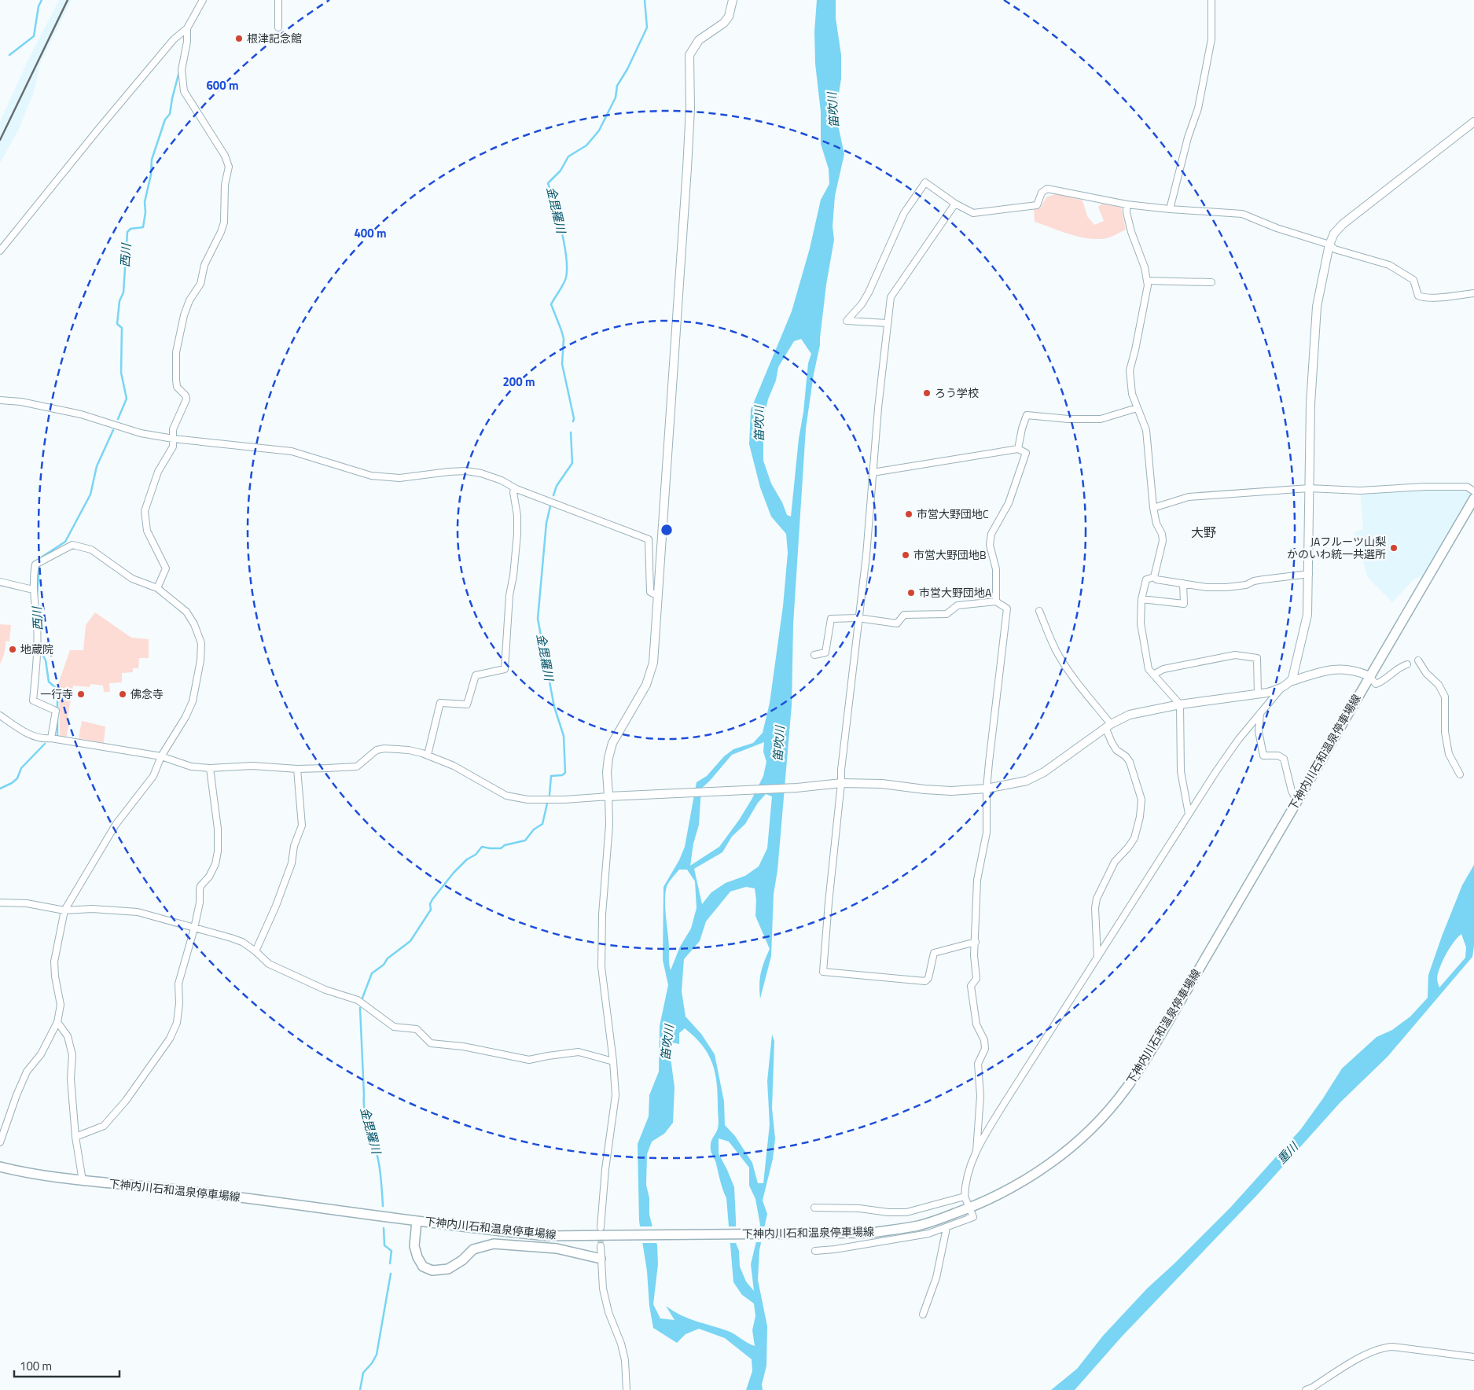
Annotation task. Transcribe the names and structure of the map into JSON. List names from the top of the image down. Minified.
{"streets":{"main road":["下神内川石和温泉停車場線"]},"districts":["大野"],"water":["笛吹川","金毘羅川","西川","重川"],"places":["根津記念館","ろう学校","市営大野団地C","JAフルーツ山梨 かのいわ統一共選所","市営大野団地B","市営大野団地A","地蔵院","一行寺","佛念寺"],"scale_bar":"100 m","rings":["600 m","400 m","200 m"]}
